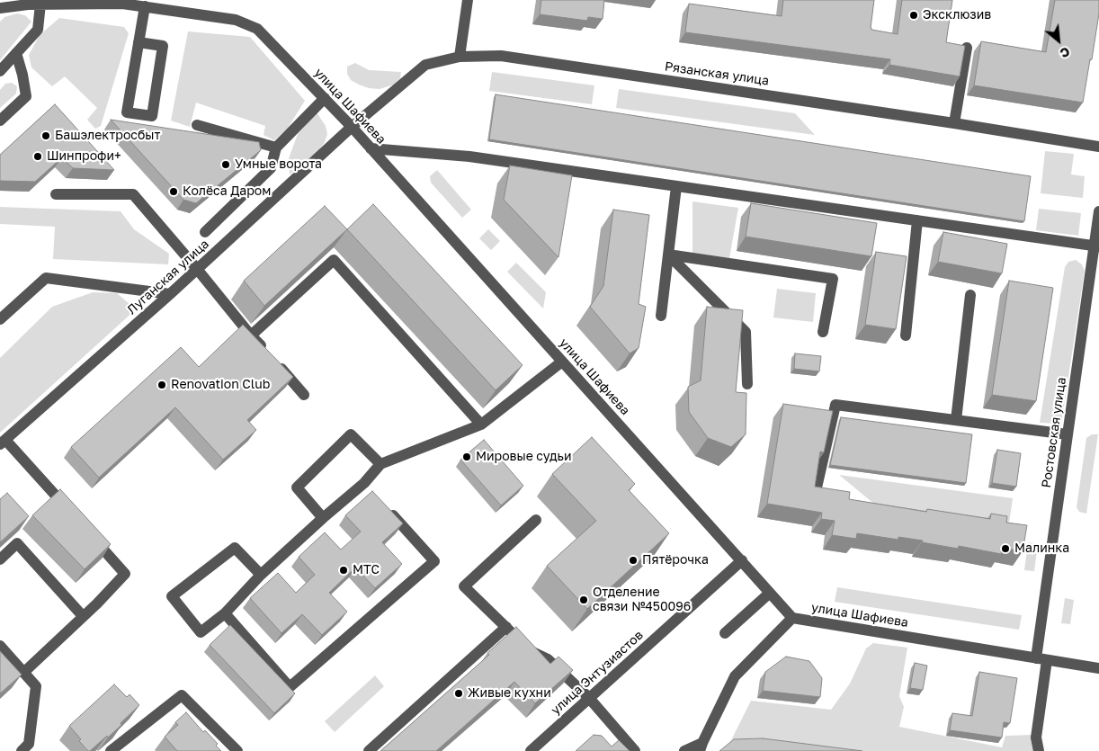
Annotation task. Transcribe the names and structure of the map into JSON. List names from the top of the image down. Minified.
{"streets":{"street":["Рязанская улица","улица Шафиева","Луганская улица","Ростовская улица","улица Энтузиастов"]},"crossings":[["Рязанская улица","улица Шафиева"],["Рязанская улица","Луганская улица"],["улица Шафиева","Луганская улица"],["улица Шафиева","Ростовская улица"],["улица Шафиева","улица Энтузиастов"]],"places":["Эксклюзив","Башэлектросбыт","Шинпрофи+","Умные ворота","Колёса Даром","Renovation Club","Мировые судьи","Малинка","Пятёрочка","МТС","Отделение связи №450096","Живые кухни"],"north":"bottom right"}
